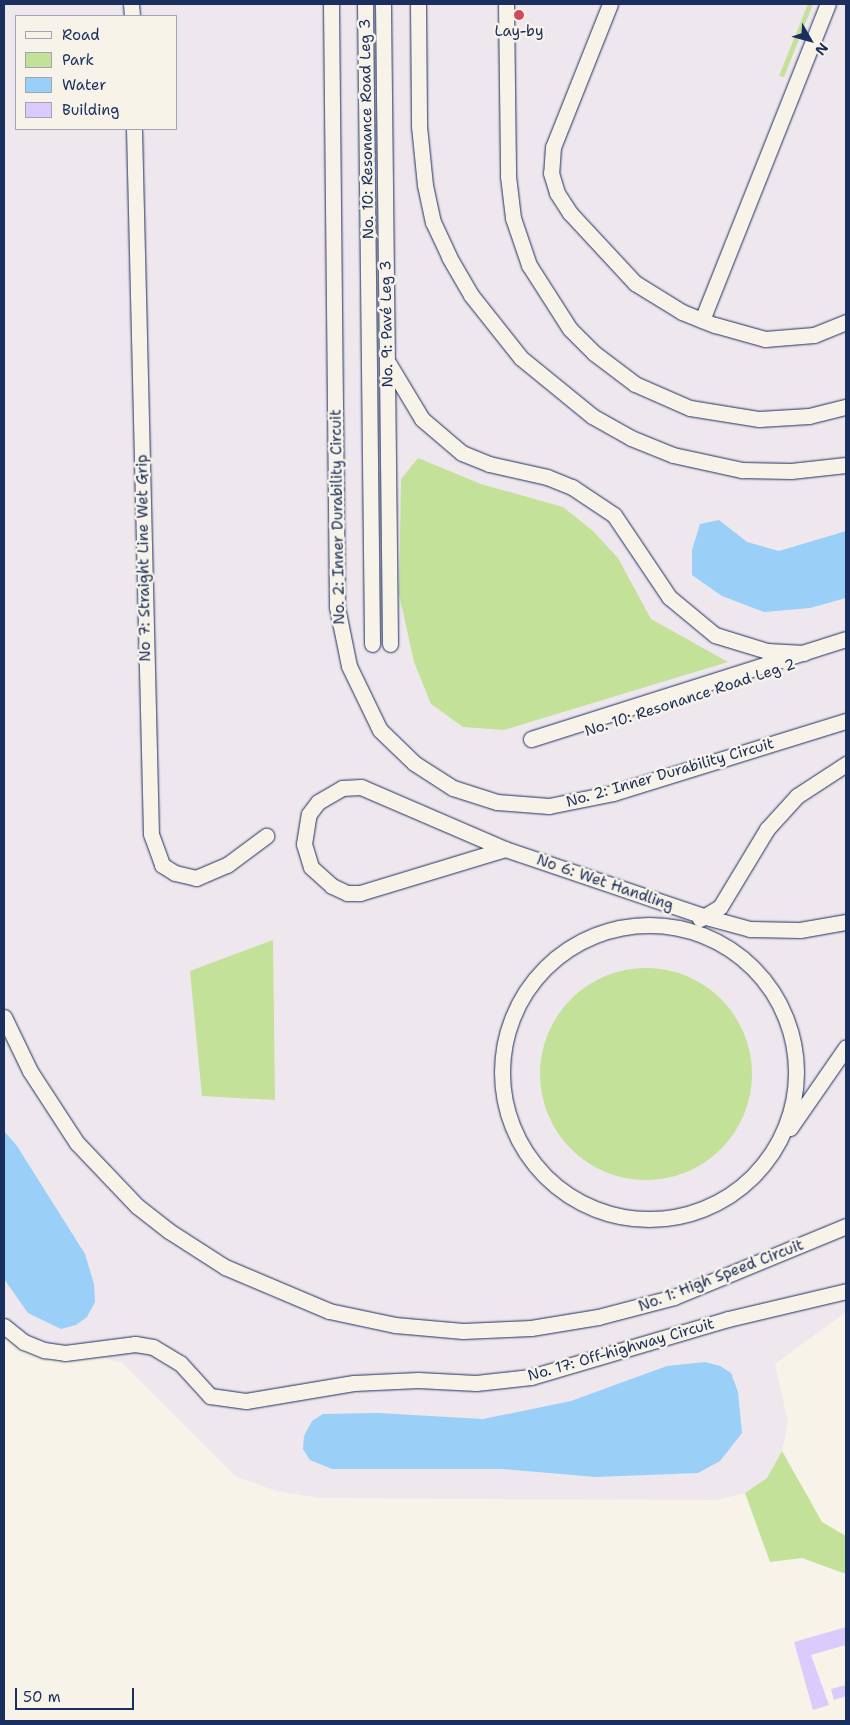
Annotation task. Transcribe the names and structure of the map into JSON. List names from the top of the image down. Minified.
{"streets":{"street":["No. 10: Resonance Road Leg 3","No. 9: Pavé Leg 3","No. 2: Inner Durability Circuit","No 7: Straight Line Wet Grip","No. 10: Resonance Road Leg 2","No 6: Wet Handling","No. 1: High Speed Circuit","No. 17: Off-highway Circuit"]},"places":["Lay-by"],"legend":["Road","Park","Water","Building"],"scale_bar":"50 m","north":"bottom right"}
